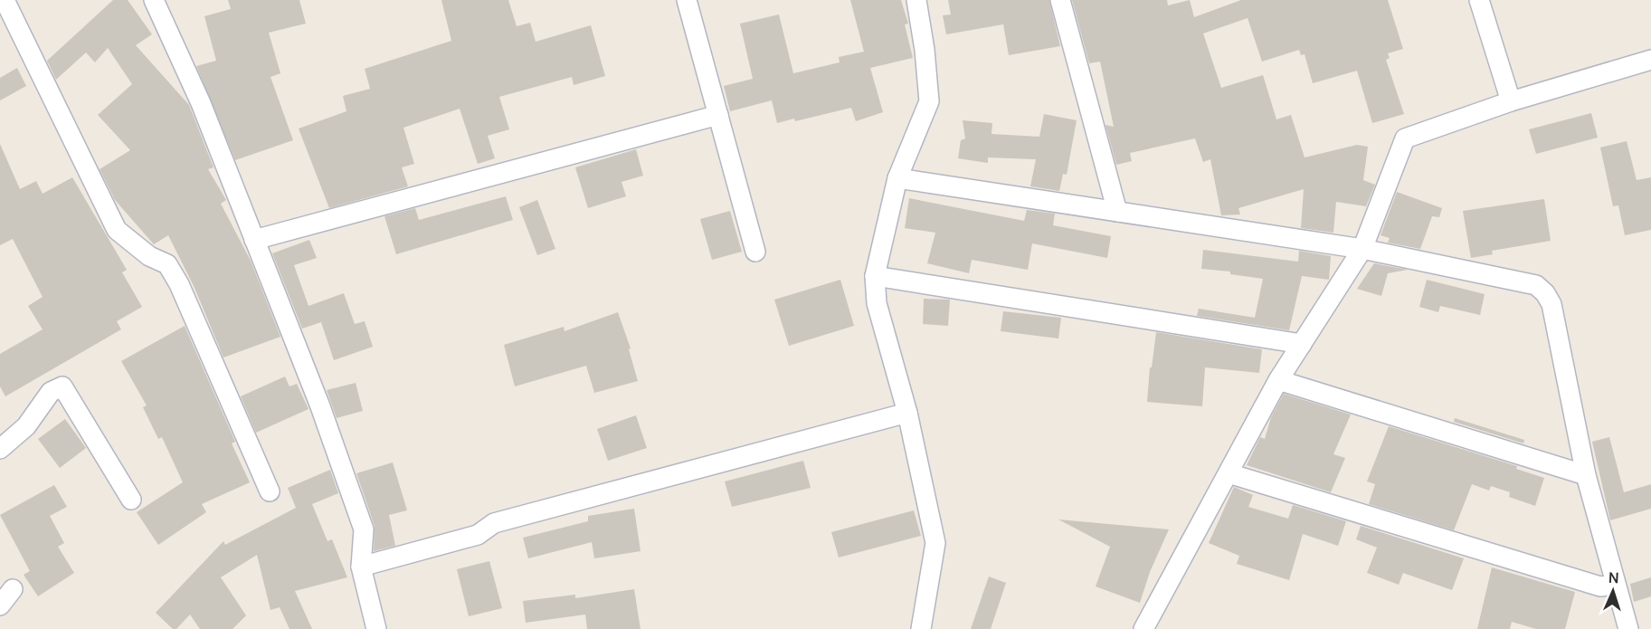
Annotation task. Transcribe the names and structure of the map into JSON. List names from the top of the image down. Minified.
{"north":"top"}
